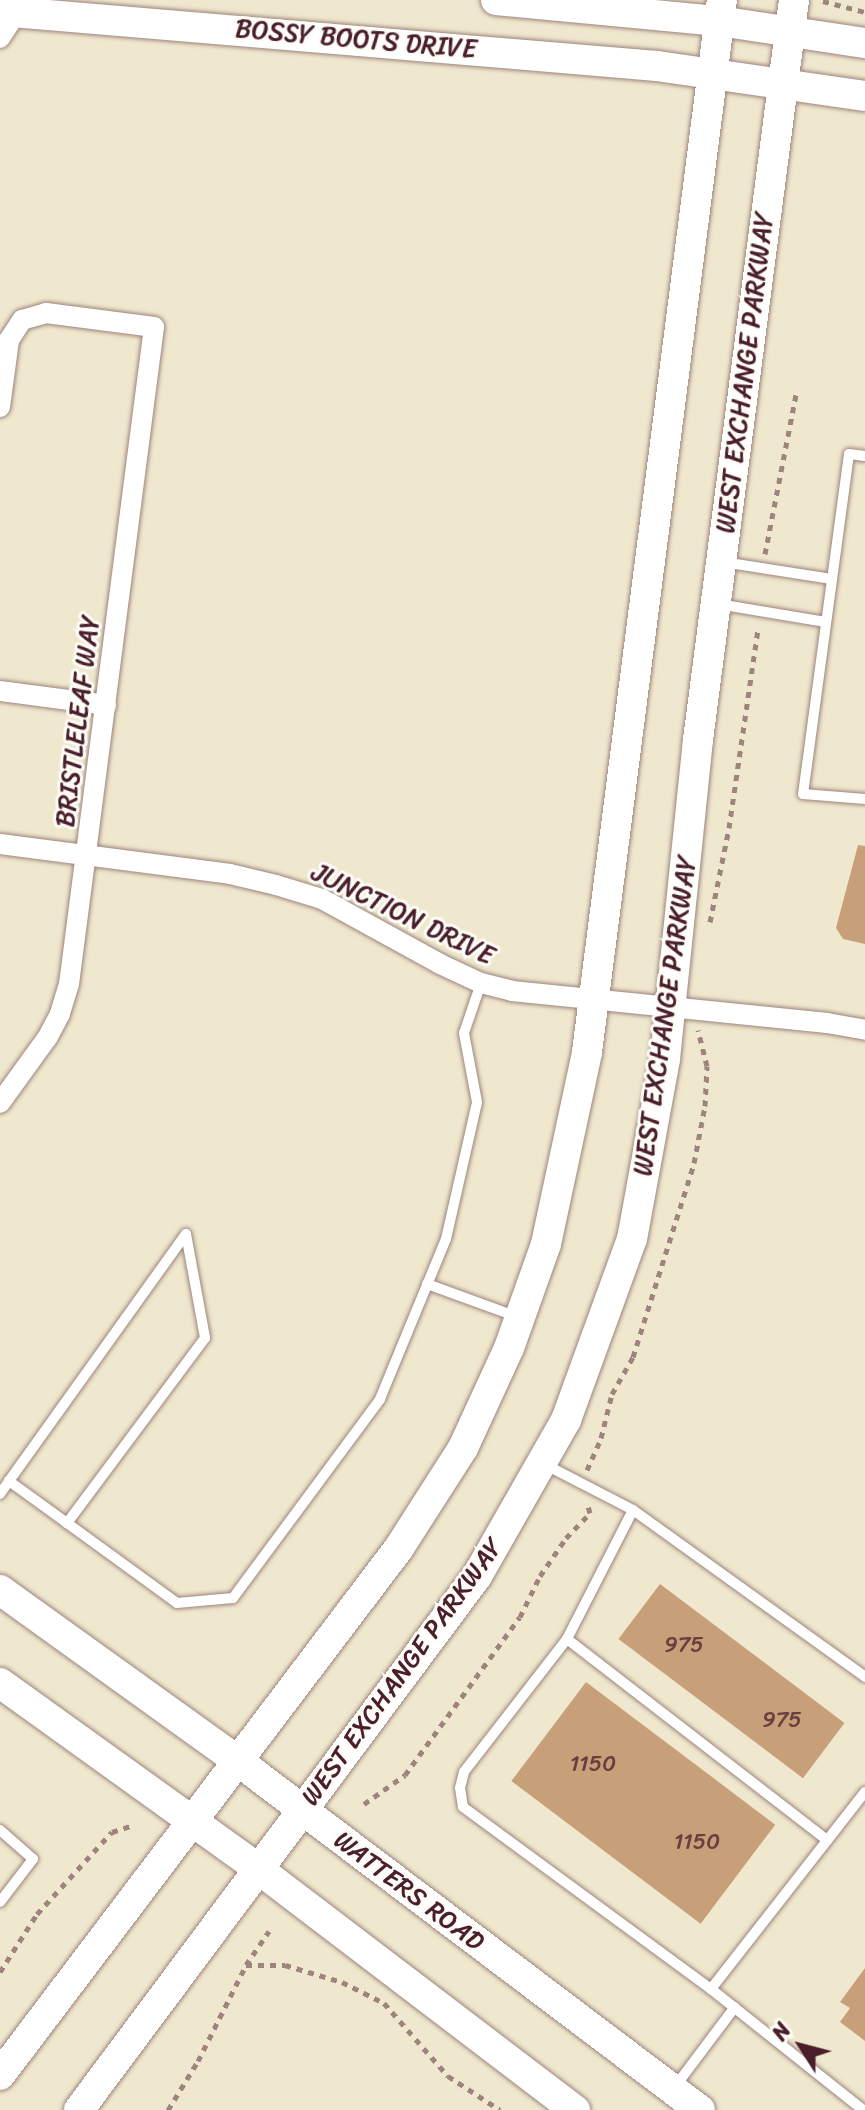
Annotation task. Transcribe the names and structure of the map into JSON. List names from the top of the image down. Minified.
{"streets":{"main road":["BOSSY BOOTS DRIVE","WEST EXCHANGE PARKWAY","WATTERS ROAD"],"street":["BRISTLELEAF WAY","JUNCTION DRIVE"]},"crossings":[["BOSSY BOOTS DRIVE","WEST EXCHANGE PARKWAY"],["WEST EXCHANGE PARKWAY","JUNCTION DRIVE"],["WEST EXCHANGE PARKWAY","WATTERS ROAD"],["BRISTLELEAF WAY","JUNCTION DRIVE"]],"house_numbers":["975","975","1150","1150"],"north":"top left"}
